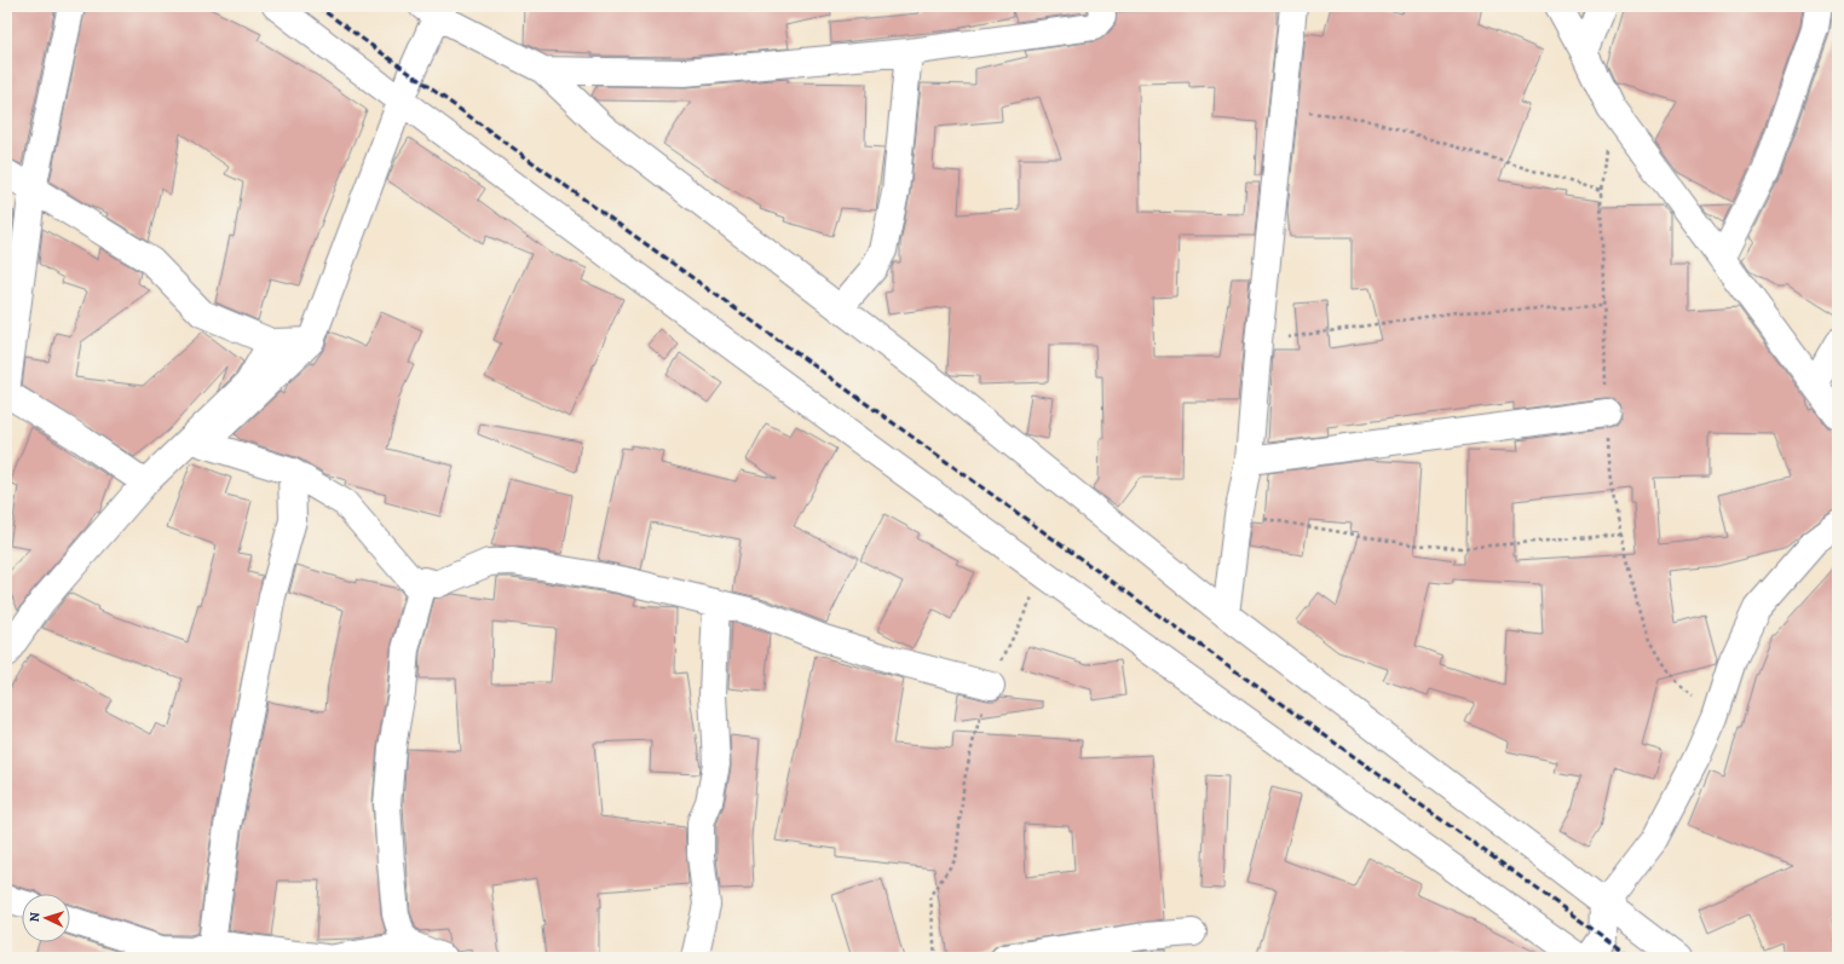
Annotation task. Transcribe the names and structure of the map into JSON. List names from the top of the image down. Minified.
{"north":"left"}
